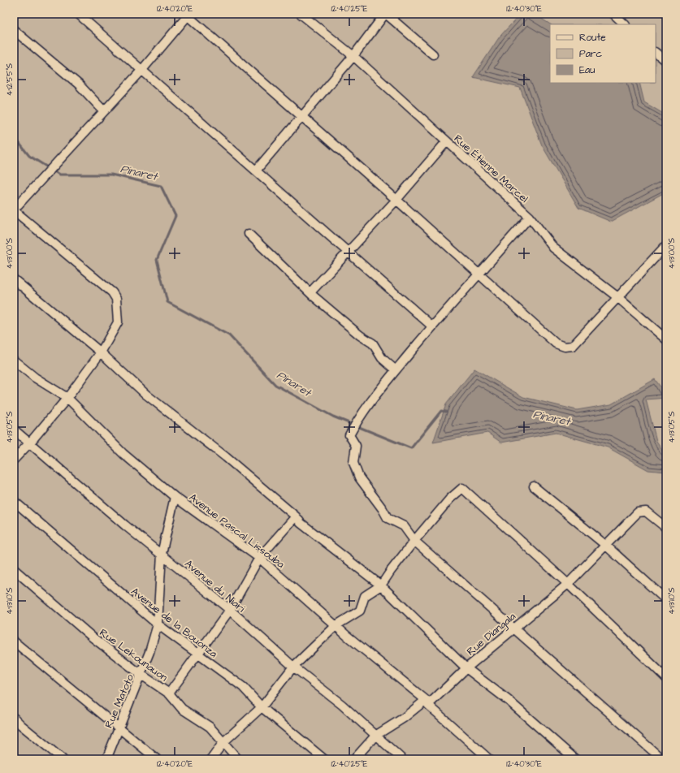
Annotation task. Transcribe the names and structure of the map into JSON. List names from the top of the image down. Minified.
{"streets":{"street":["Rue Étienne Marcel","Avenue Pascal Lissouba","Avenue du Niari","Avenue de la Bouonza","Rue Diangala","Rue Lekounauon","Rue Matoto"]},"crossings":[["Avenue Pascal Lissouba","Rue Diangala"],["Avenue Pascal Lissouba","Rue Matoto"],["Avenue du Niari","Rue Diangala"],["Avenue du Niari","Rue Matoto"],["Avenue de la Bouonza","Rue Matoto"],["Rue Lekounauon","Rue Matoto"]],"water":["Pinaret"],"legend":["Route","Parc","Eau"],"coordinates":["12°40'20\"E","12°40'25\"E","12°40'30\"E","4°12'55\"S","4°13'00\"S","4°13'05\"S","4°13'10\"S"]}
